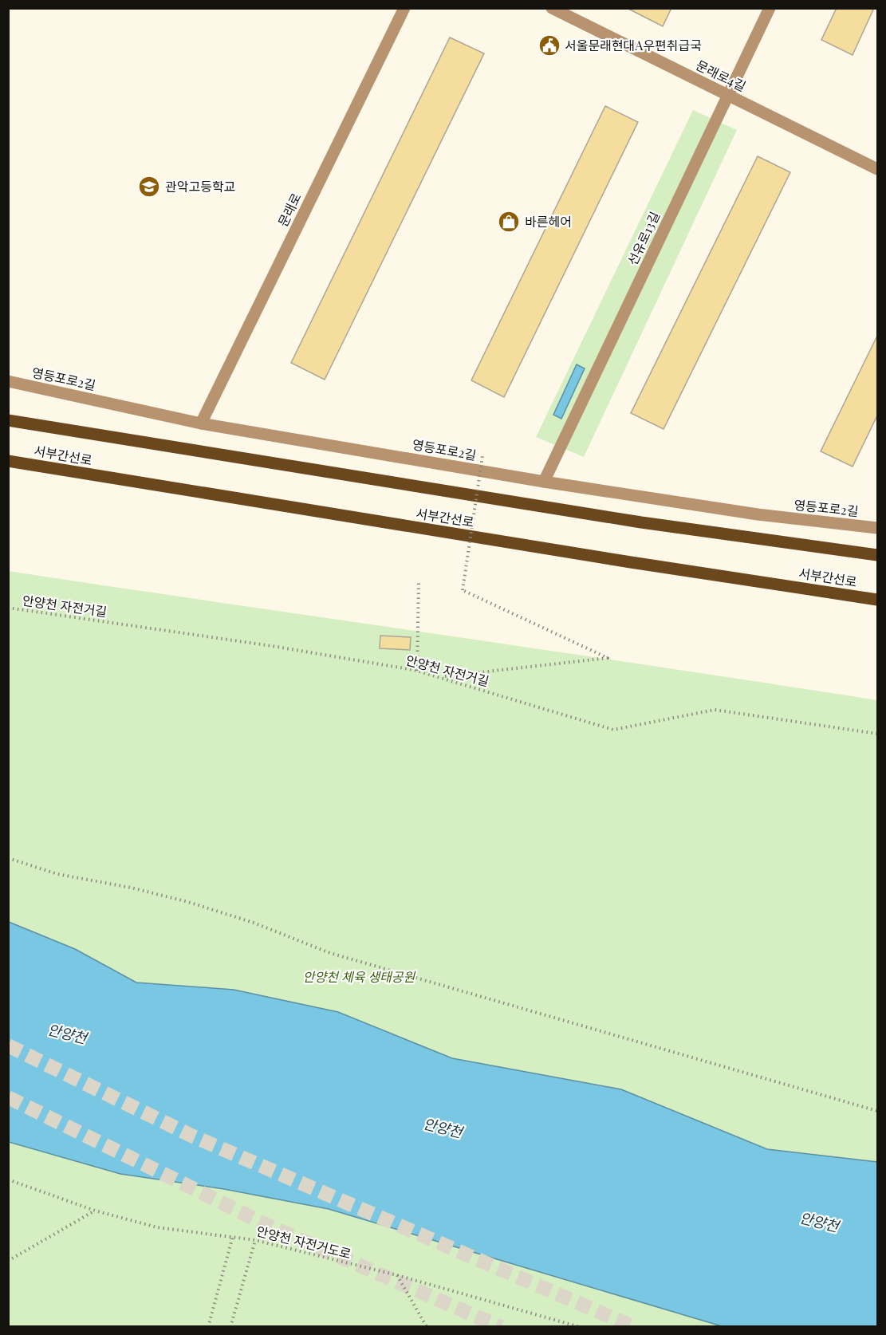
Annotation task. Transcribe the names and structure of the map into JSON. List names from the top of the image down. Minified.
{"streets":{"main road":["서부간선로"],"street":["문래로4길","문래로","선유로13길","영등포로2길"],"path":["안양천 자전거길","안양천 자전거도로"]},"crossings":[["문래로4길","선유로13길"],["문래로","영등포로2길"],["선유로13길","영등포로2길"]],"water":["안양천"],"parks":["안양천 체육 생태공원"],"places":{"public building":["서울문래현대A우편취급국"],"school or university":["관악고등학교"],"shop":["바른헤어"]}}
